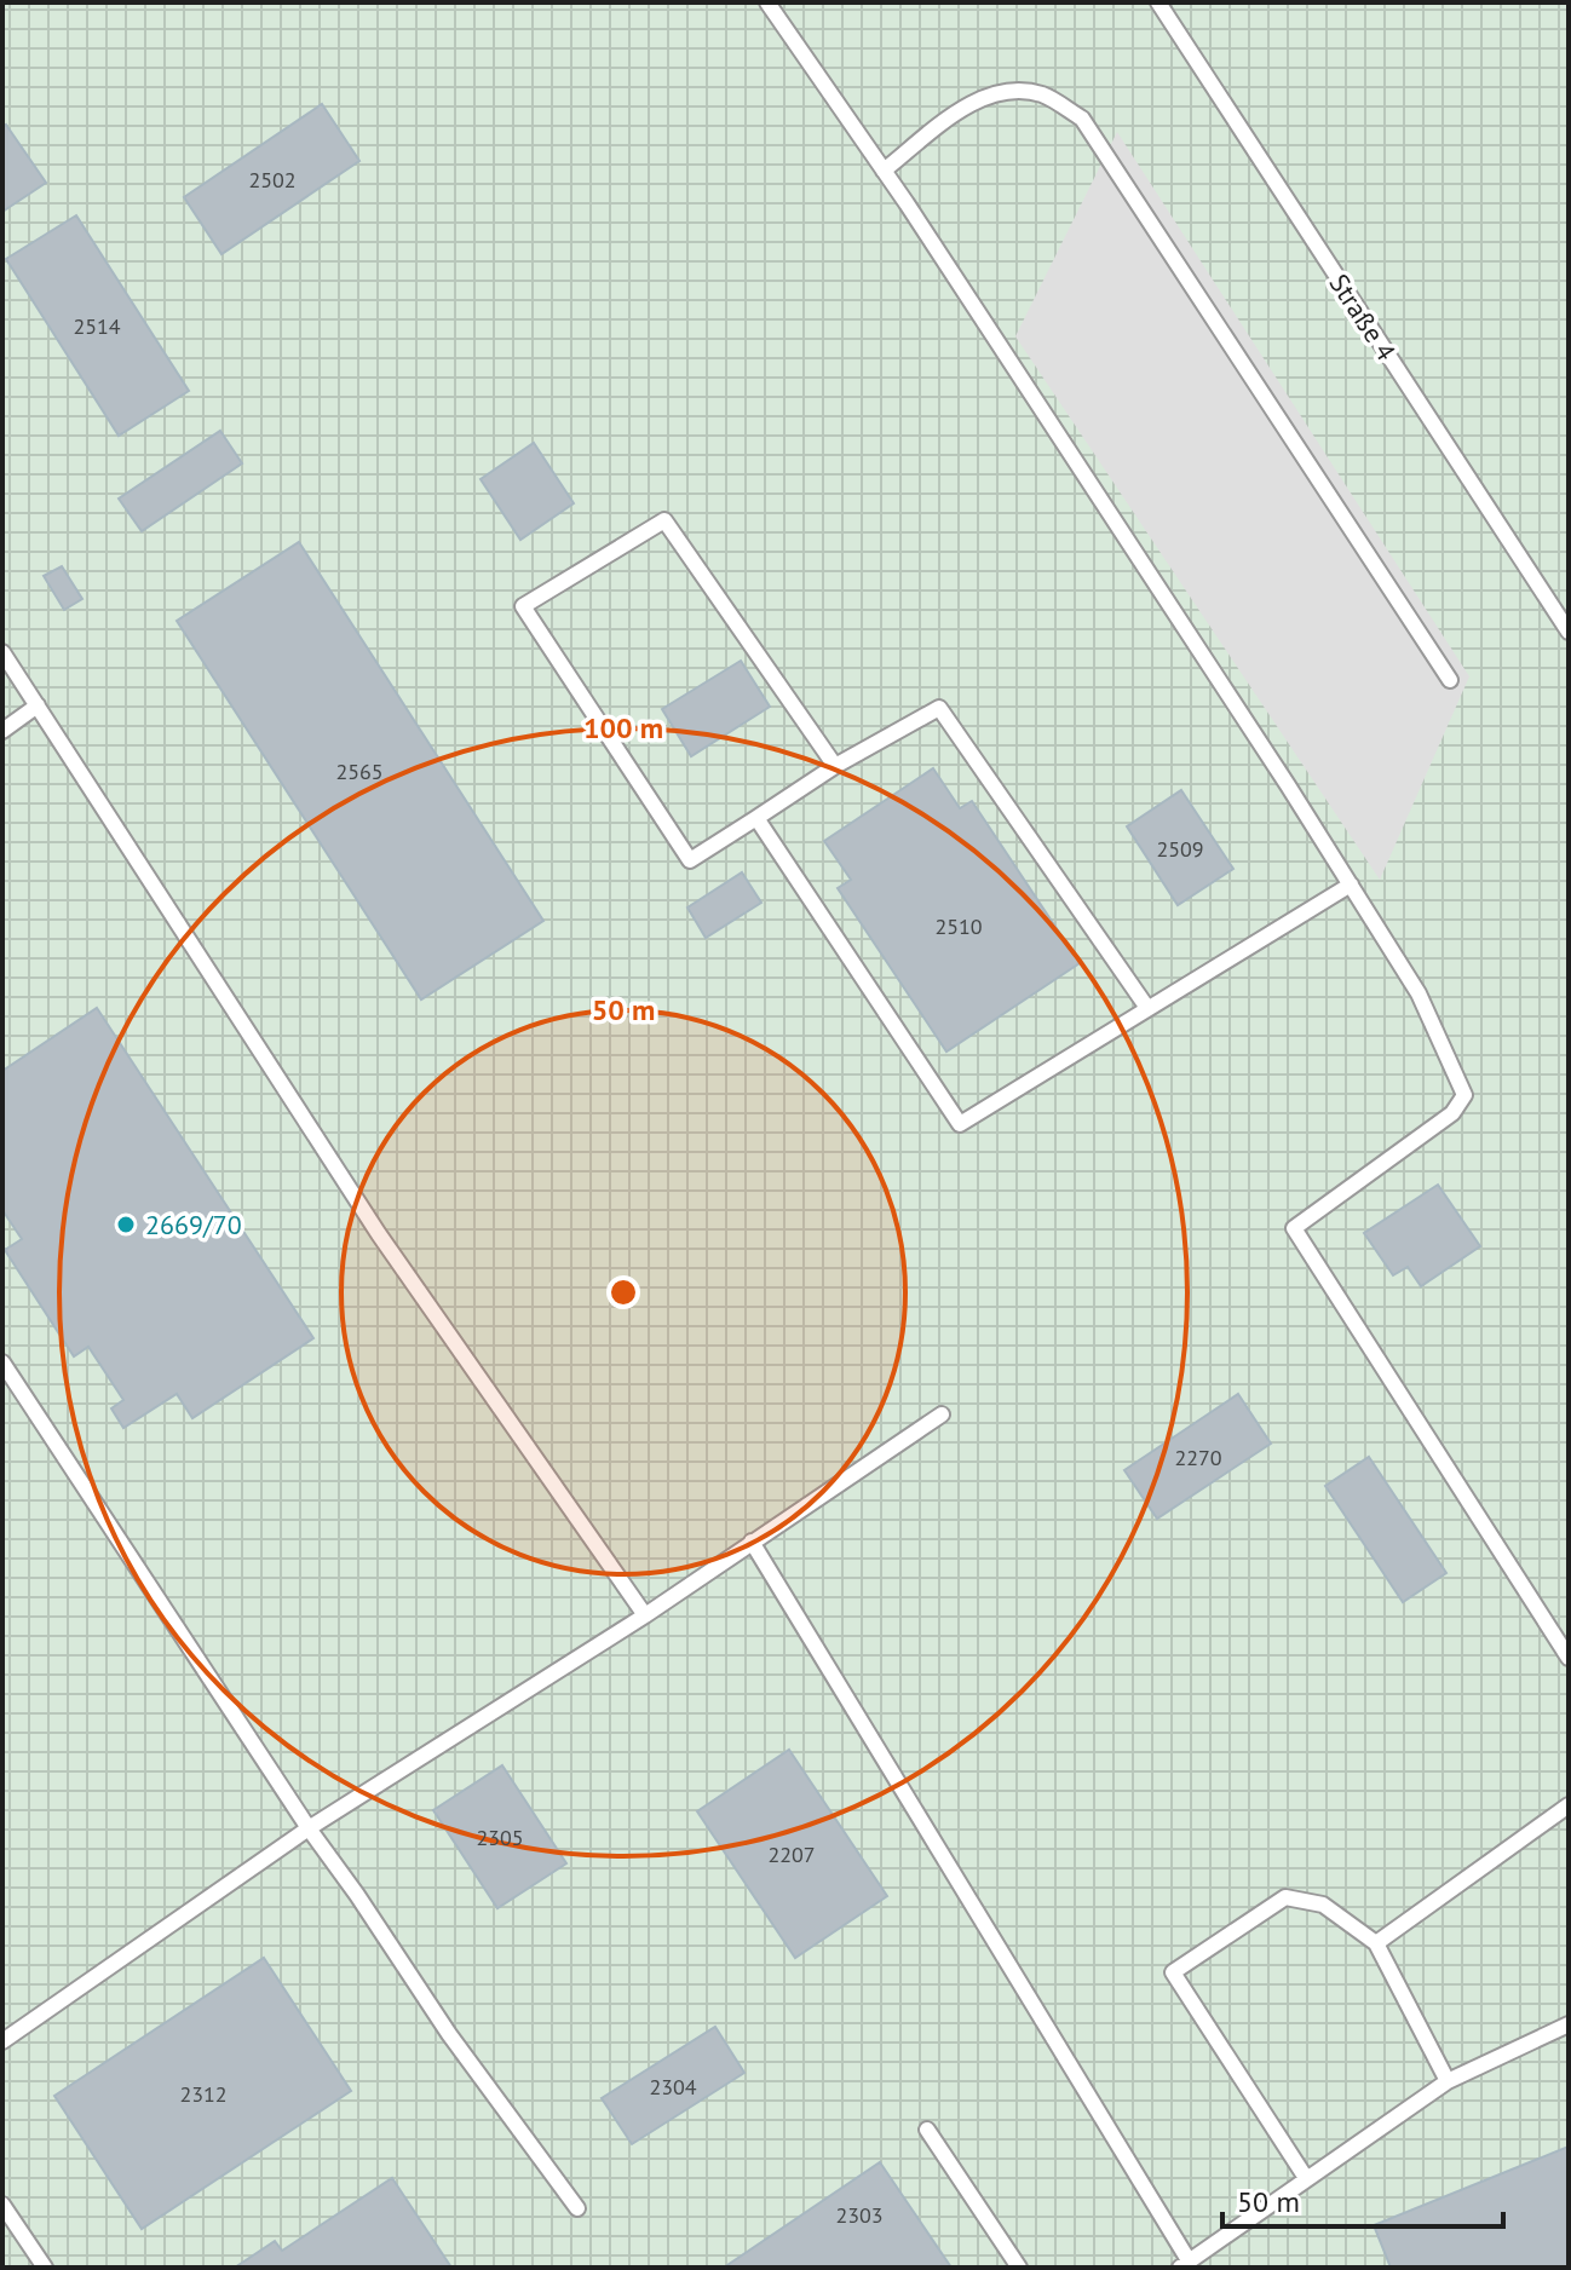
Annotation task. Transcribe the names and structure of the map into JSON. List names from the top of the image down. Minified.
{"streets":{"lane":["Straße 4"]},"places":["2669/70"],"house_numbers":["2502","2514","2565","2509","2510","2270","2305","2207","2304","2312","2303"],"scale_bar":"50 m","rings":["100 m","50 m"]}
